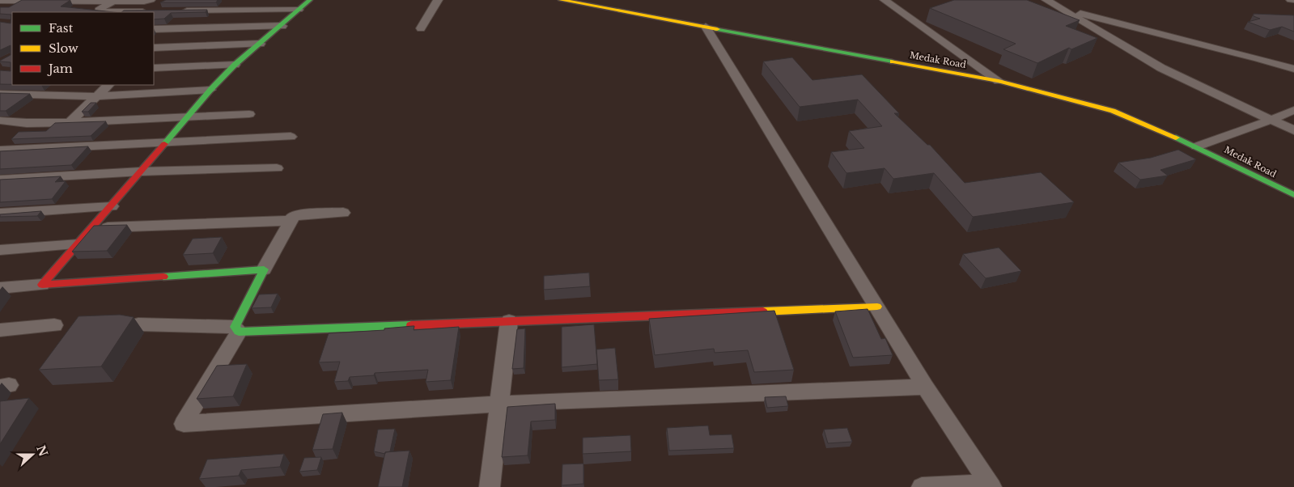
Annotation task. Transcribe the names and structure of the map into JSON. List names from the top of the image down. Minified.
{"streets":{"street":["Medak Road"]},"legend":["Fast","Slow","Jam"],"north":"right"}
